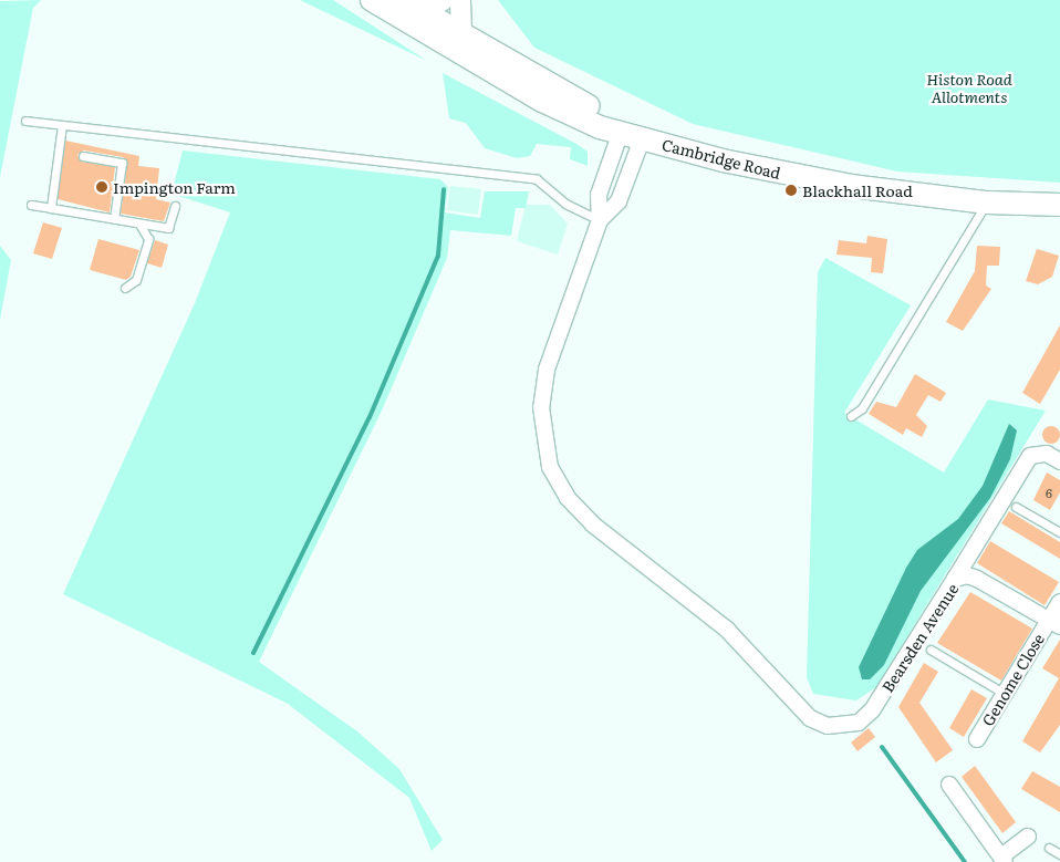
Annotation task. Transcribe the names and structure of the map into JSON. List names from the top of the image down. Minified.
{"streets":{"main road":["Cambridge Road"],"street":["Bearsden Avenue","Genome Close"]},"crossings":[["Bearsden Avenue","Genome Close"]],"parks":["Histon Road Allotments"],"places":["Impington Farm","Blackhall Road"],"house_numbers":["6"]}
